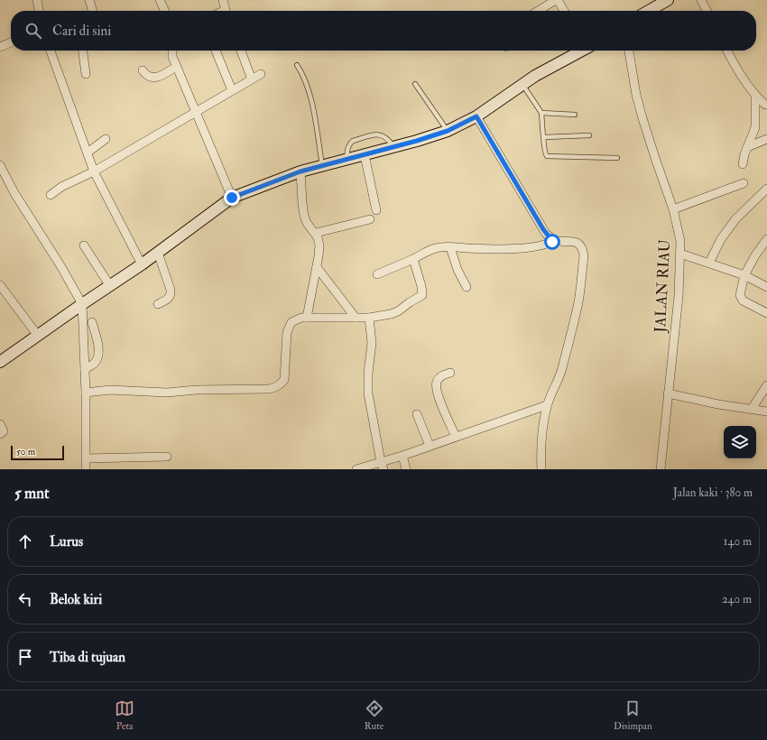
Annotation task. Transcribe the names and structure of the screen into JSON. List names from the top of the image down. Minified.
{"streets":{"street":["JALAN RIAU"]},"scale_bar":"50 m","page":{"search":"Cari di sini","scale":"50 m","heading":["5 mnt","Jalan kaki · 380 m"],"list":[["Lurus","140 m"],["Belok kiri","240 m"],"Tiba di tujuan"],"nav":["Peta","Rute","Disimpan"]}}
